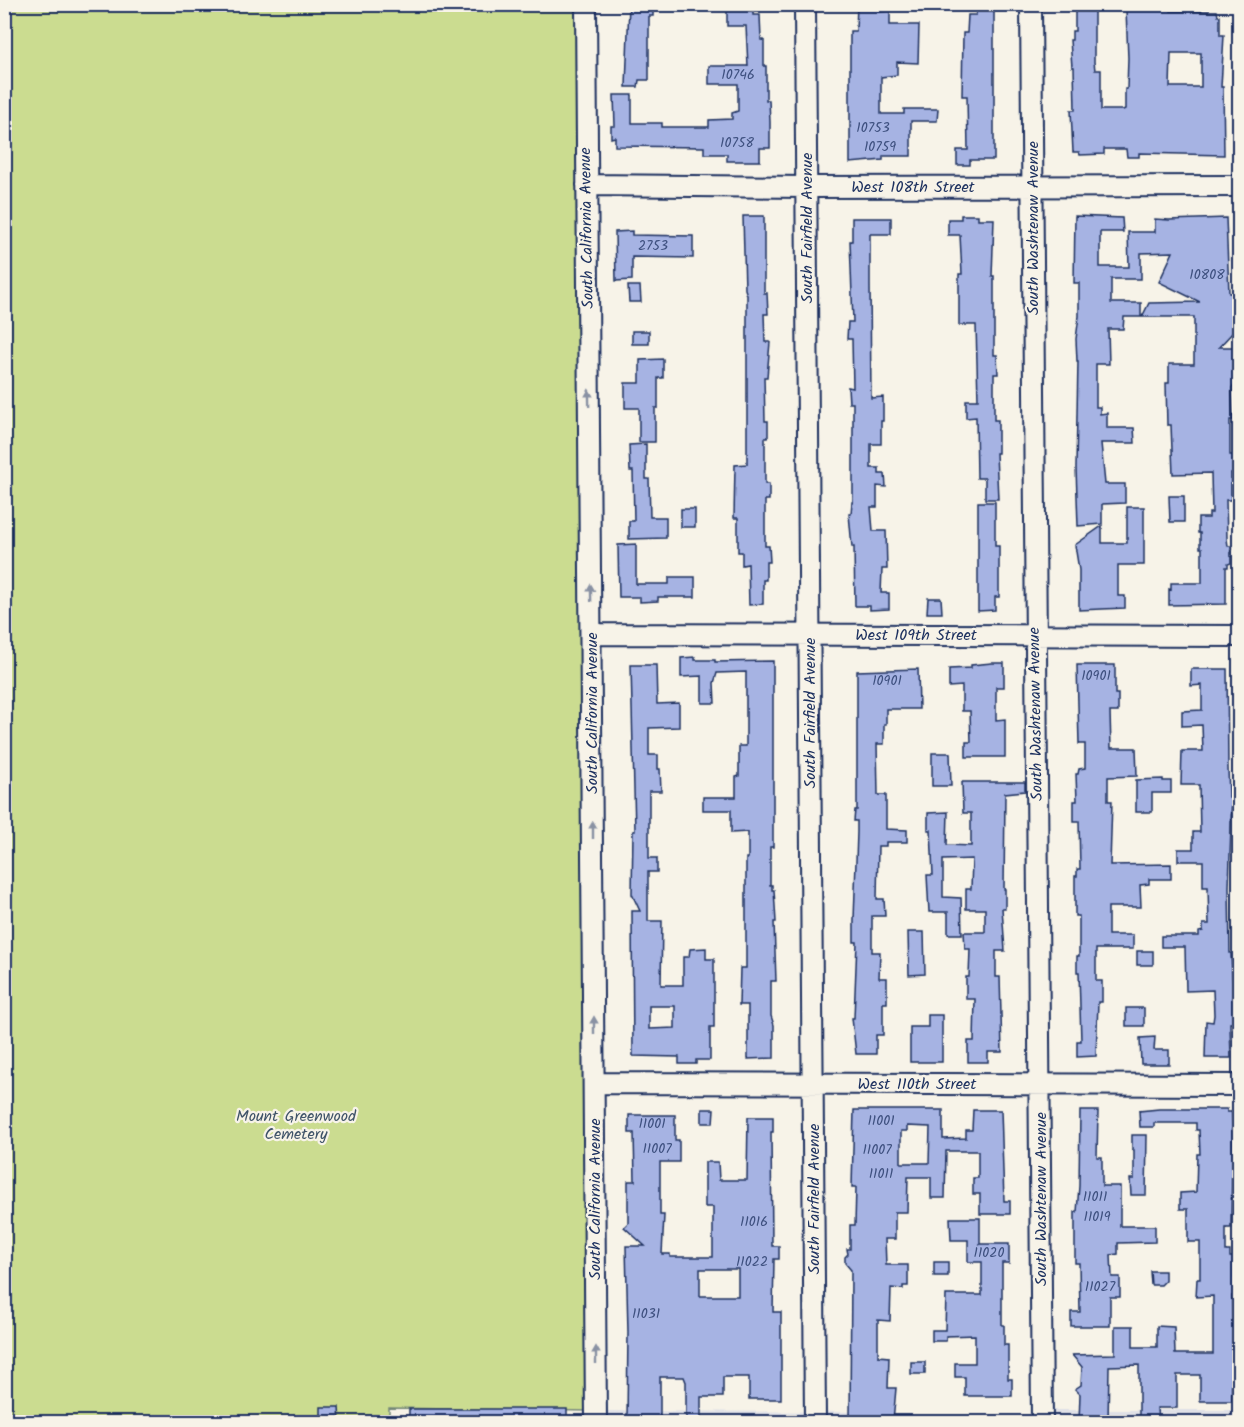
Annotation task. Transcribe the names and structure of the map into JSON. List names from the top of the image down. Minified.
{"streets":{"street":["West 108th Street","South California Avenue","South Fairfield Avenue","South Washtenaw Avenue","West 109th Street","West 110th Street"]},"crossings":[["West 108th Street","South California Avenue"],["West 108th Street","South Fairfield Avenue"],["West 108th Street","South Washtenaw Avenue"],["South California Avenue","West 109th Street"],["South California Avenue","West 110th Street"],["South Fairfield Avenue","West 109th Street"],["South Fairfield Avenue","West 110th Street"],["South Washtenaw Avenue","West 109th Street"],["South Washtenaw Avenue","West 110th Street"]],"one_way":["South California Avenue"],"parks":["Mount Greenwood Cemetery"],"house_numbers":["10746","10753","10758","10759","2753","10808","10901","10901","11001","11001","11007","11007","11011","11011","11019","11016","11020","11022","11027","11031"]}
